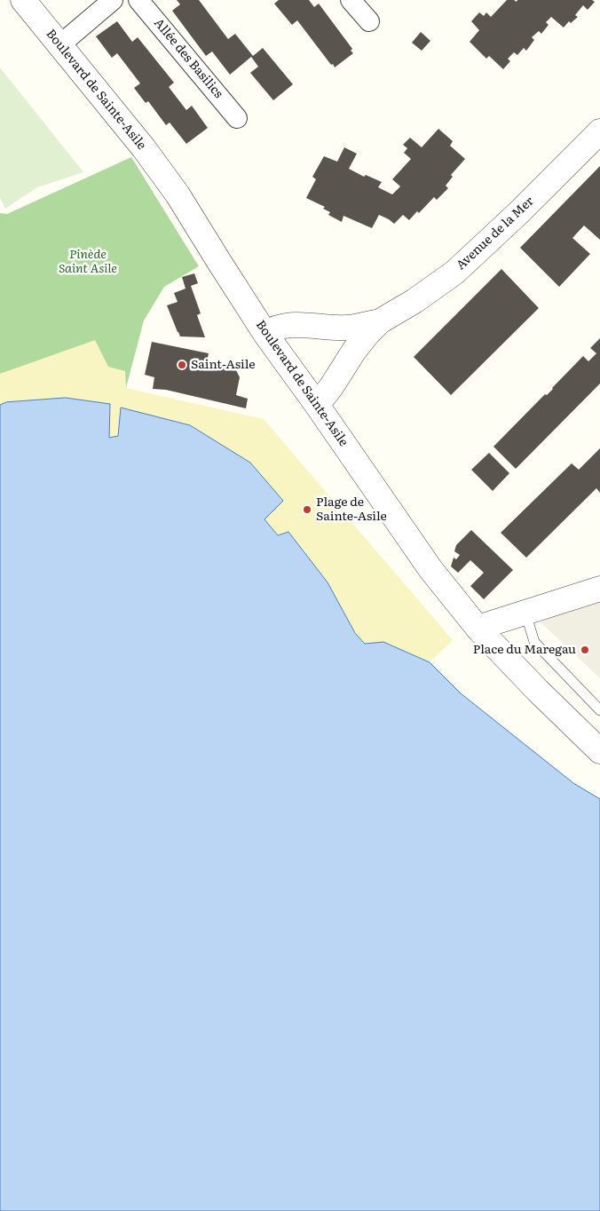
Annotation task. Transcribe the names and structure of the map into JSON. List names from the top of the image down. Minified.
{"streets":{"street":["Allée des Basilics","Boulevard de Sainte-Asile","Avenue de la Mer"]},"crossings":[["Boulevard de Sainte-Asile","Avenue de la Mer"]],"parks":["Pinède Saint Asile"],"places":["Saint-Asile","Plage de Sainte-Asile","Place du Maregau"]}
